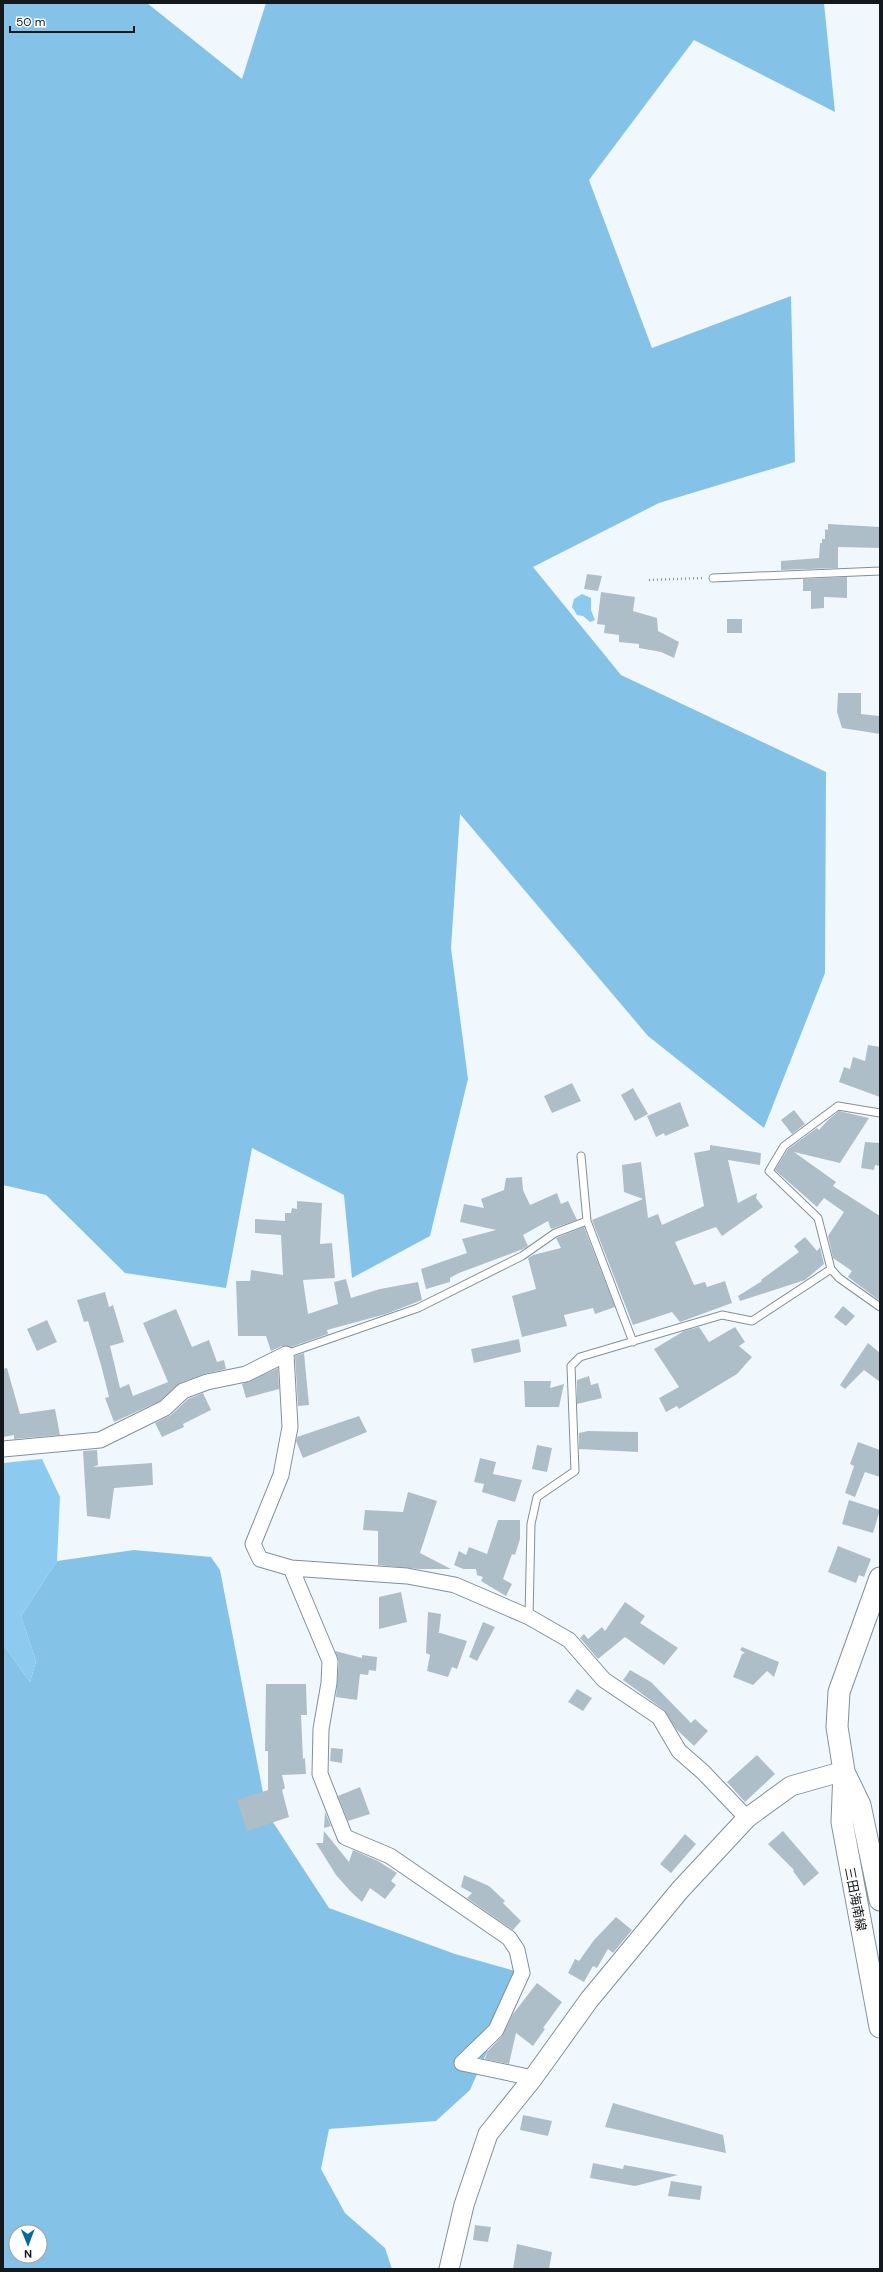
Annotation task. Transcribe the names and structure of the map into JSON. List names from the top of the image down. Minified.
{"streets":{"main road":["三田海南線"]},"scale_bar":"50 m","north":"bottom"}
